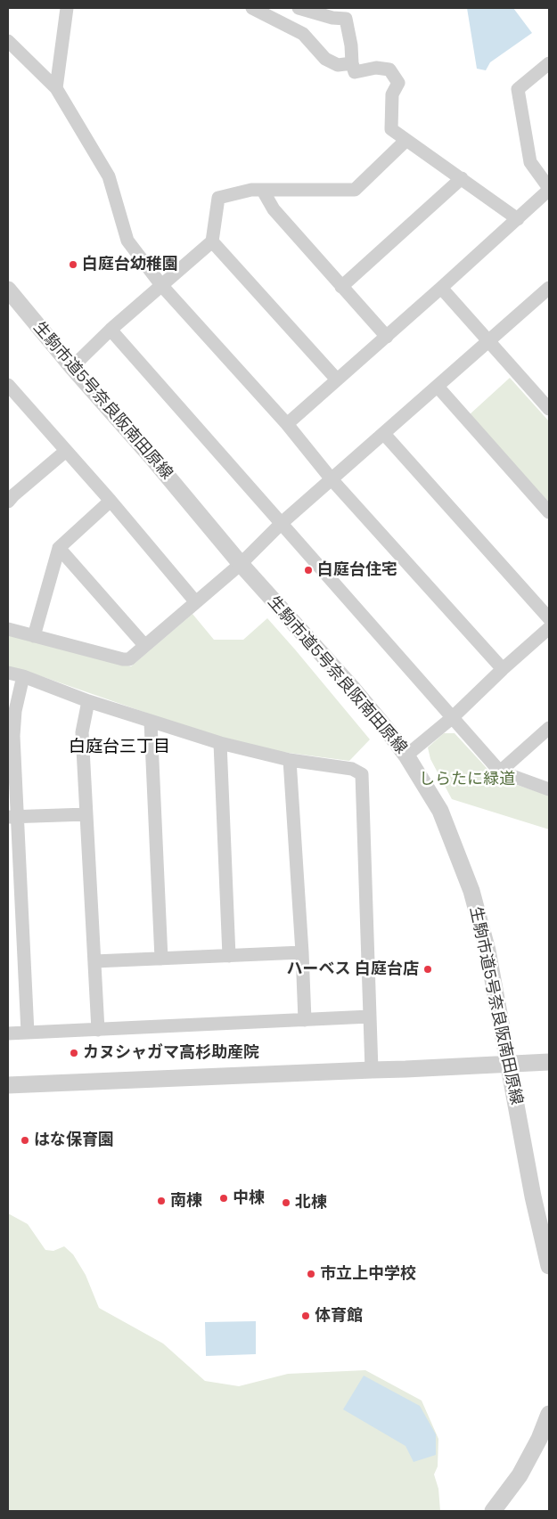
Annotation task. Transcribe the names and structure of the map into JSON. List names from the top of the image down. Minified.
{"streets":{"street":["生駒市道5号奈良阪南田原線"]},"districts":["白庭台三丁目"],"parks":["しらたに緑道"],"places":["白庭台幼稚園","白庭台住宅","ハーベス 白庭台店","カヌシャガマ高杉助産院","はな保育園","中棟","南棟","北棟","市立上中学校","体育館"]}
